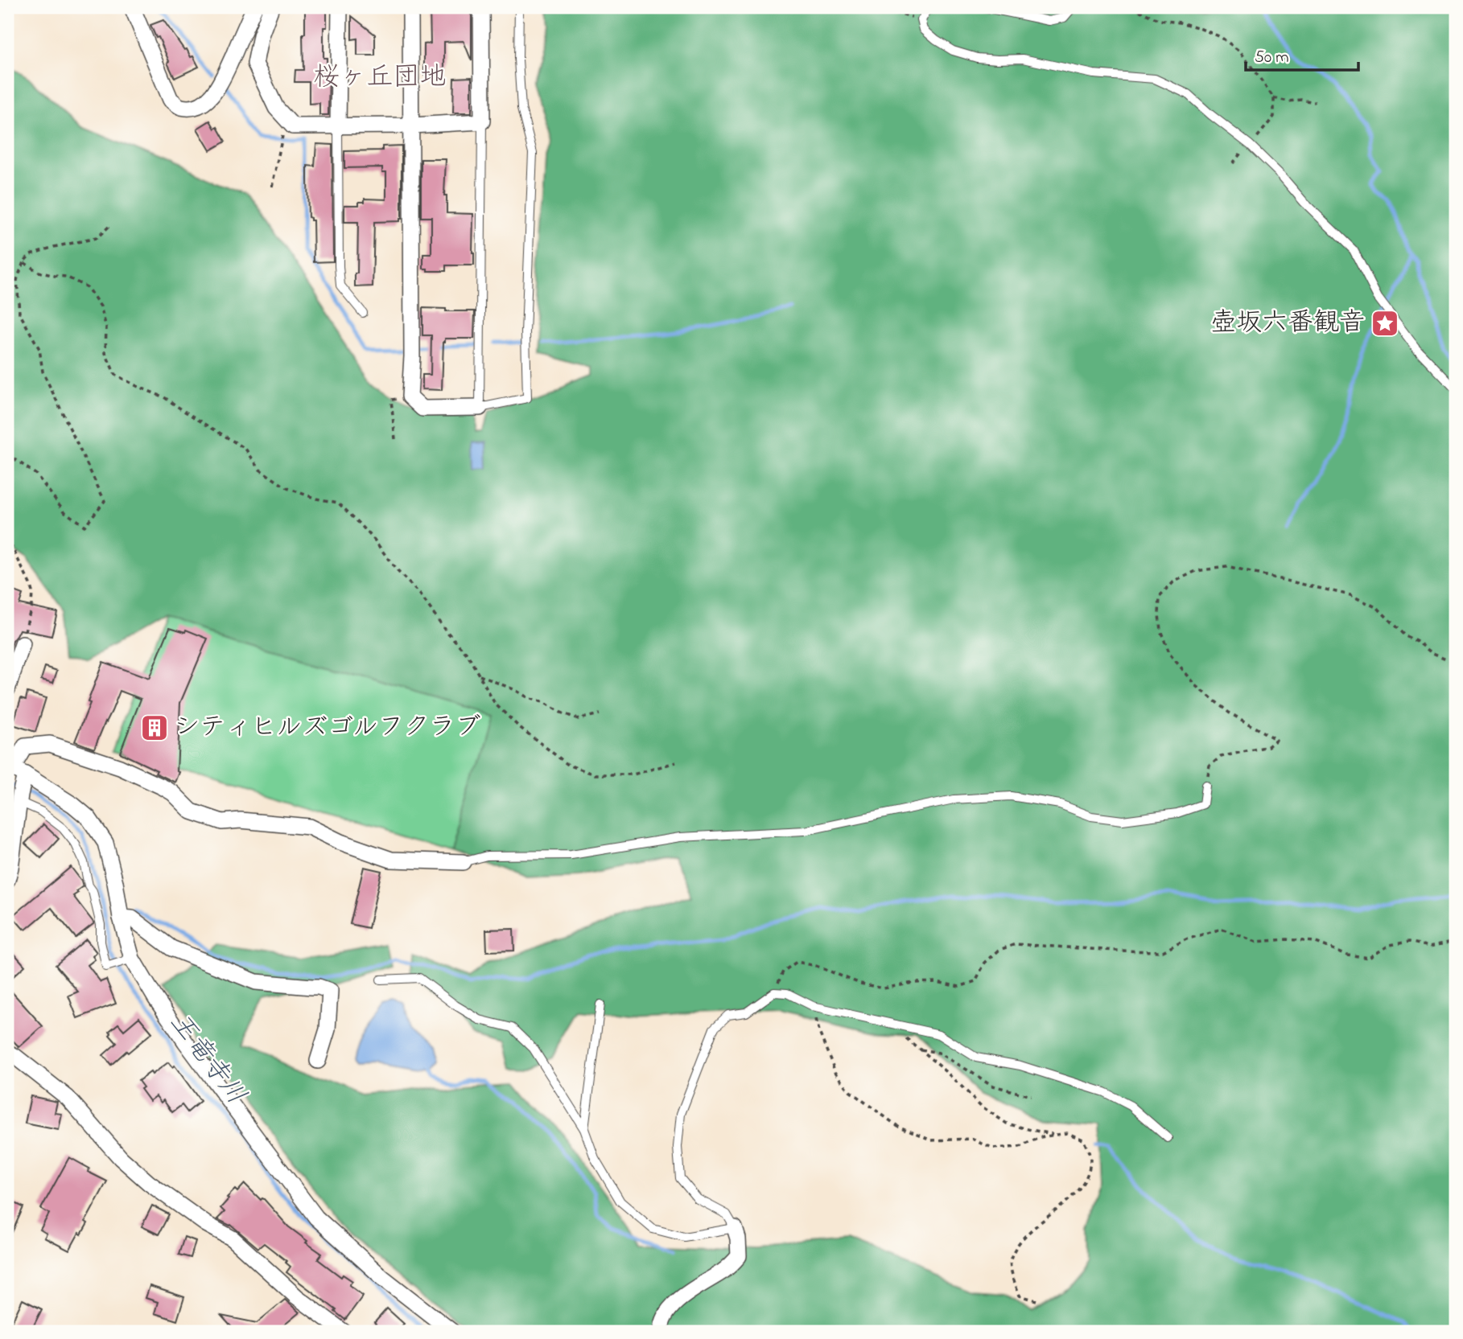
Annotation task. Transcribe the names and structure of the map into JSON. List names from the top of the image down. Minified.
{"districts":["桜ヶ丘団地"],"water":["王竜寺川"],"places":{"place":["壺坂六番観音"],"building":["シティヒルズゴルフクラブ"]},"scale_bar":"50 m"}
